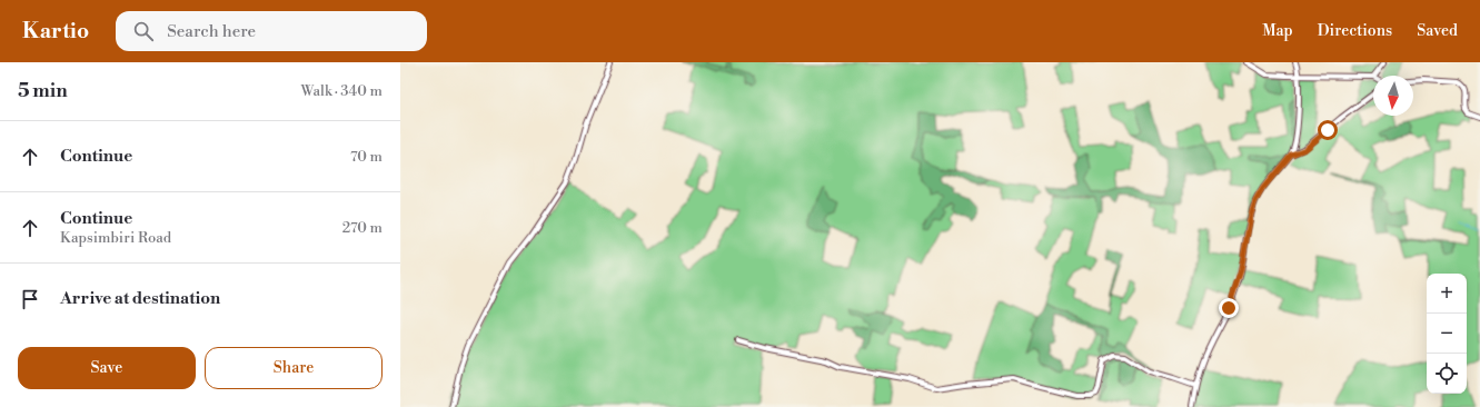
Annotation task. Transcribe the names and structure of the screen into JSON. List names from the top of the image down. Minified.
{"north":"bottom","page":{"header":"Kartio","search":"Search here","nav":["Map","Directions","Saved"],"heading":["5 min","Walk · 340 m"],"list":[["Continue","70 m"],["Continue","Kapsimbiri Road","270 m"],"Arrive at destination"],"map_buttons":["+","−"],"buttons":["Save","Share"]}}
